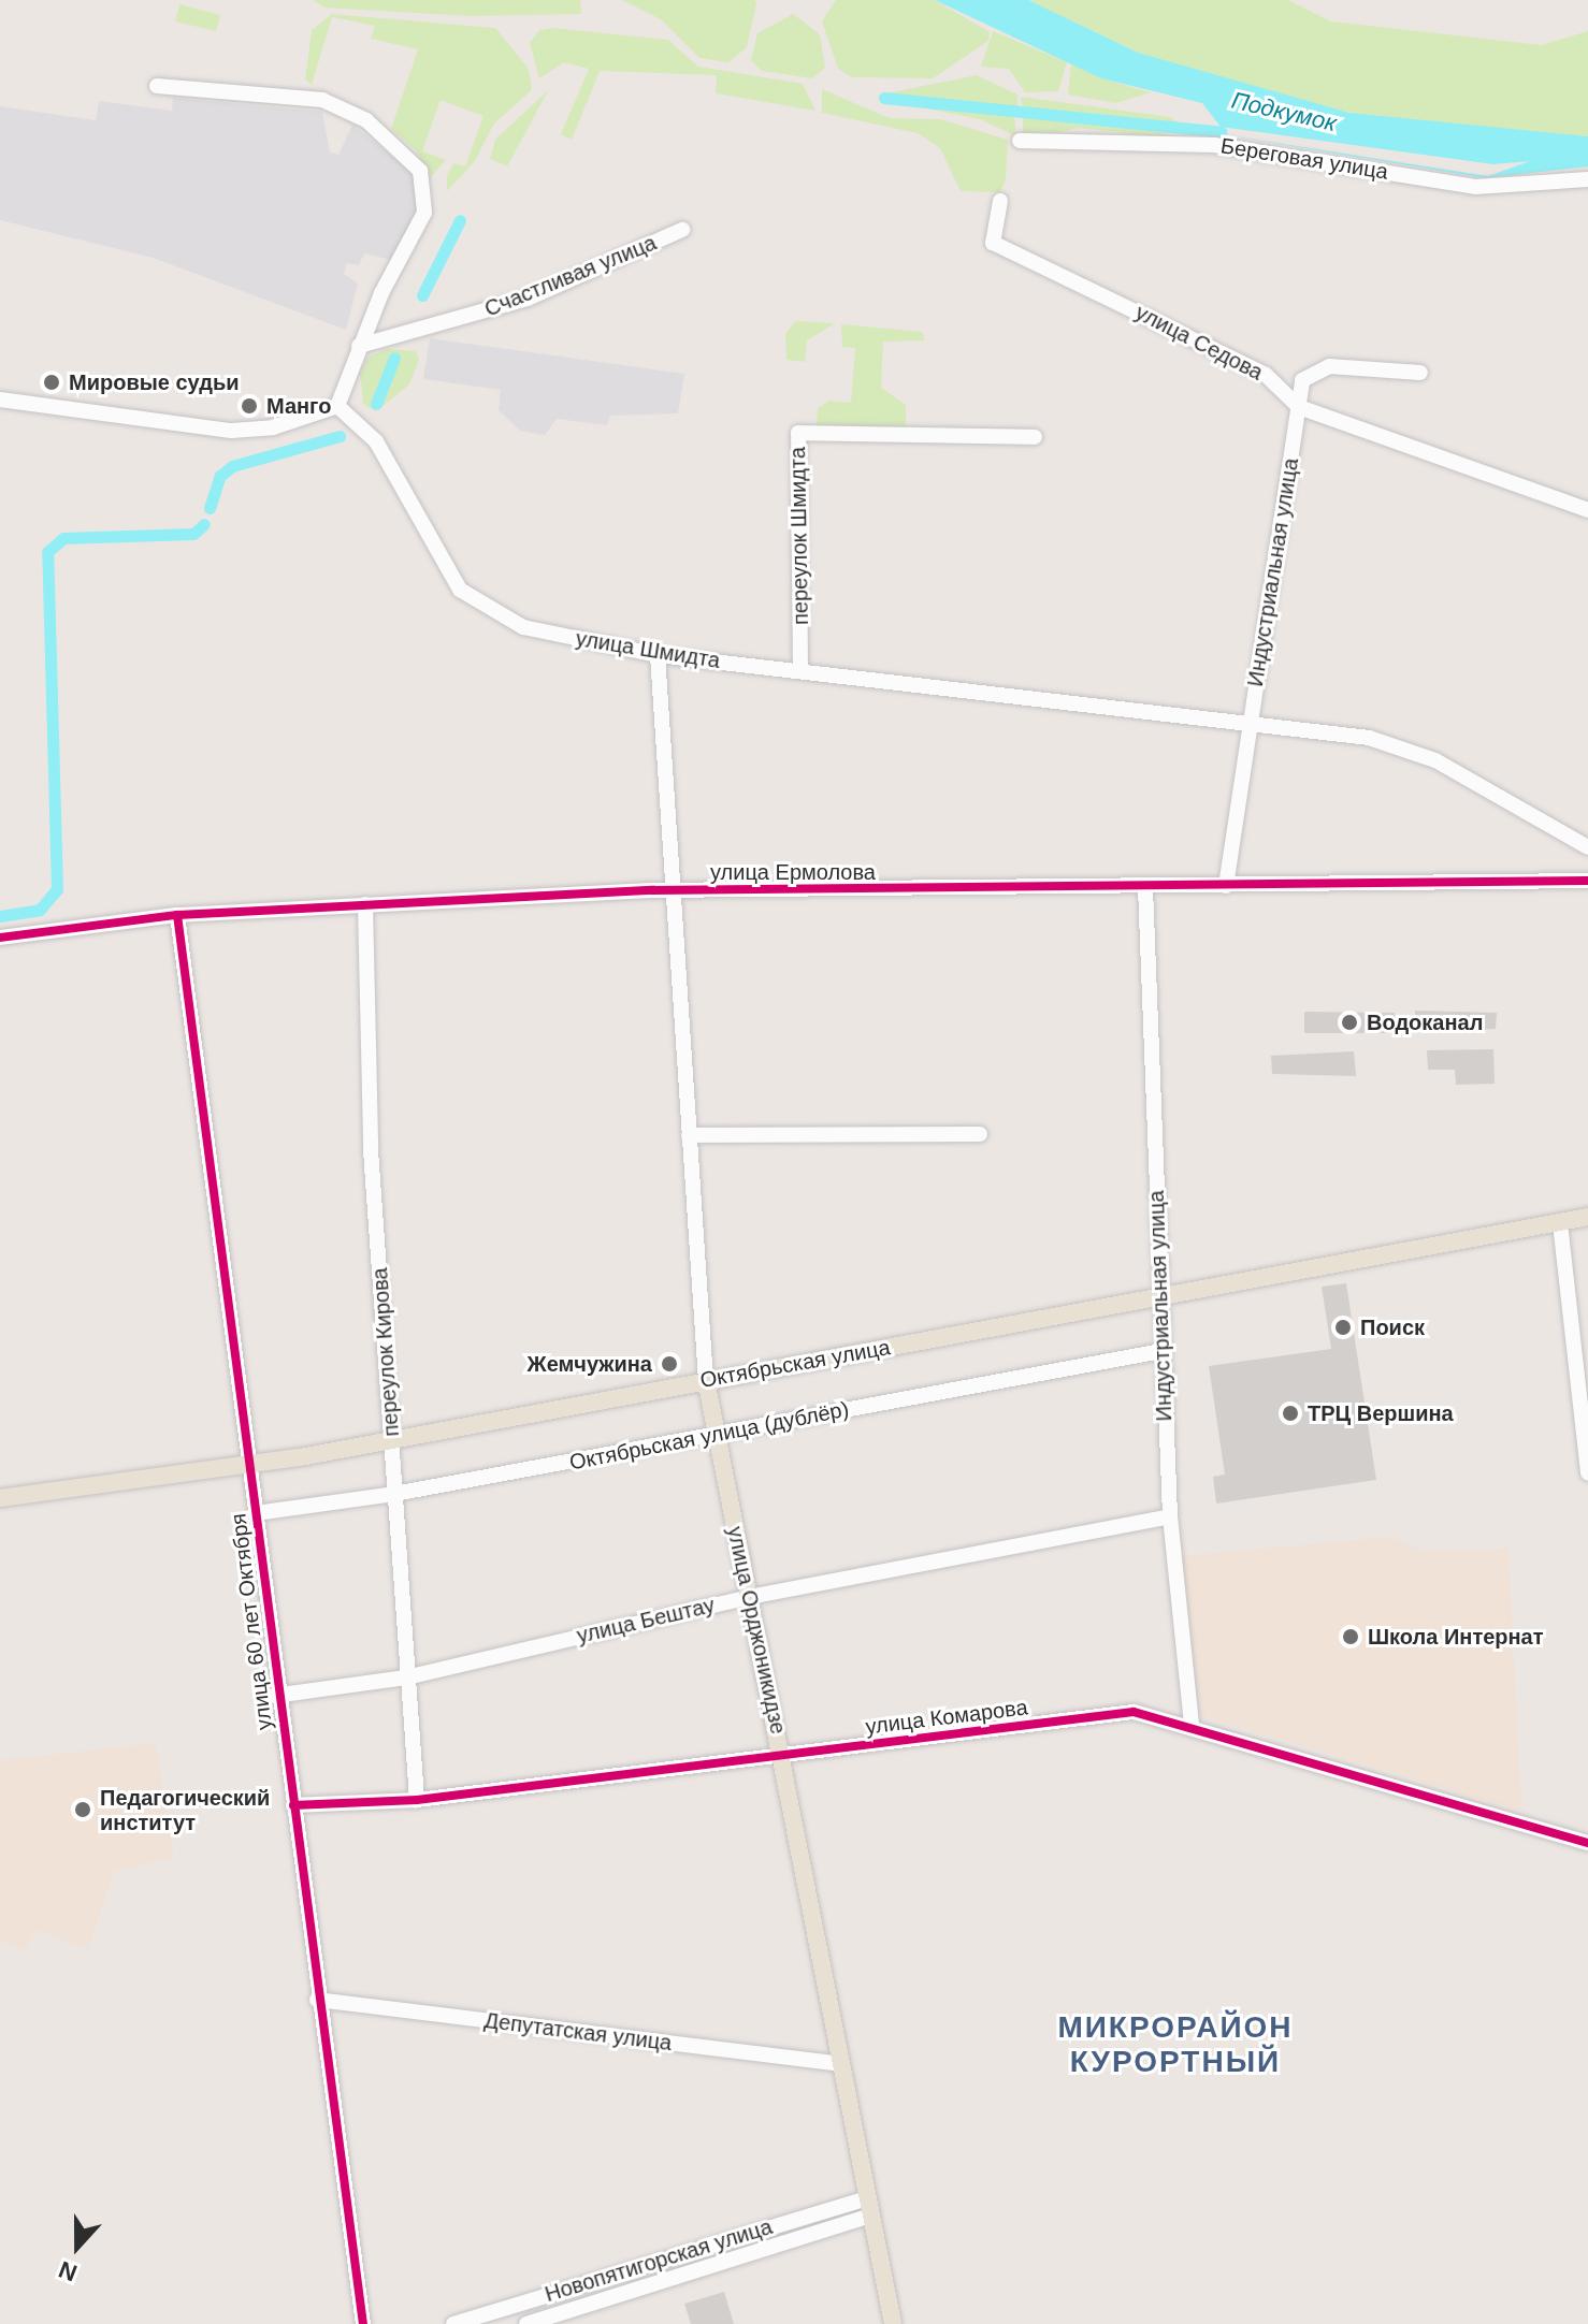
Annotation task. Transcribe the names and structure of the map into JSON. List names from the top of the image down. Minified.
{"streets":{"main road":["Октябрьская улица","улица Орджоникидзе"],"street":["Береговая улица","Счастливая улица","улица Седова","переулок Шмидта","Индустриальная улица","улица Шмидта","улица Ермолова","переулок Кирова","Октябрьская улица (дублёр)","улица Бештау","улица 60 лет Октября","улица Комарова","Депутатская улица","Новопятигорская улица"]},"crossings":[["улица Седова","Индустриальная улица"],["переулок Шмидта","улица Шмидта"],["Индустриальная улица","улица Шмидта"],["Индустриальная улица","улица Ермолова"],["Индустриальная улица","Октябрьская улица"],["Индустриальная улица","Октябрьская улица (дублёр)"],["Индустриальная улица","улица Бештау"],["Индустриальная улица","улица Комарова"],["улица Шмидта","улица Орджоникидзе"],["улица Ермолова","переулок Кирова"],["улица Ермолова","улица 60 лет Октября"],["улица Ермолова","улица Орджоникидзе"],["переулок Кирова","Октябрьская улица"],["переулок Кирова","Октябрьская улица (дублёр)"],["переулок Кирова","улица Бештау"],["переулок Кирова","улица Комарова"],["Октябрьская улица","улица 60 лет Октября"],["Октябрьская улица","улица Орджоникидзе"],["Октябрьская улица (дублёр)","улица 60 лет Октября"],["Октябрьская улица (дублёр)","улица Орджоникидзе"],["улица Бештау","улица 60 лет Октября"],["улица Бештау","улица Орджоникидзе"],["улица 60 лет Октября","улица Комарова"],["улица 60 лет Октября","Депутатская улица"],["улица Орджоникидзе","улица Комарова"],["улица Орджоникидзе","Депутатская улица"],["улица Орджоникидзе","Новопятигорская улица"]],"districts":["МИКРОРАЙОН КУРОРТНЫЙ"],"water":["Подкумок"],"places":["Мировые судьи","Манго","Водоканал","Поиск","Жемчужина","ТРЦ Вершина","Школа Интернат","Педагогический институт"],"north":"bottom"}
